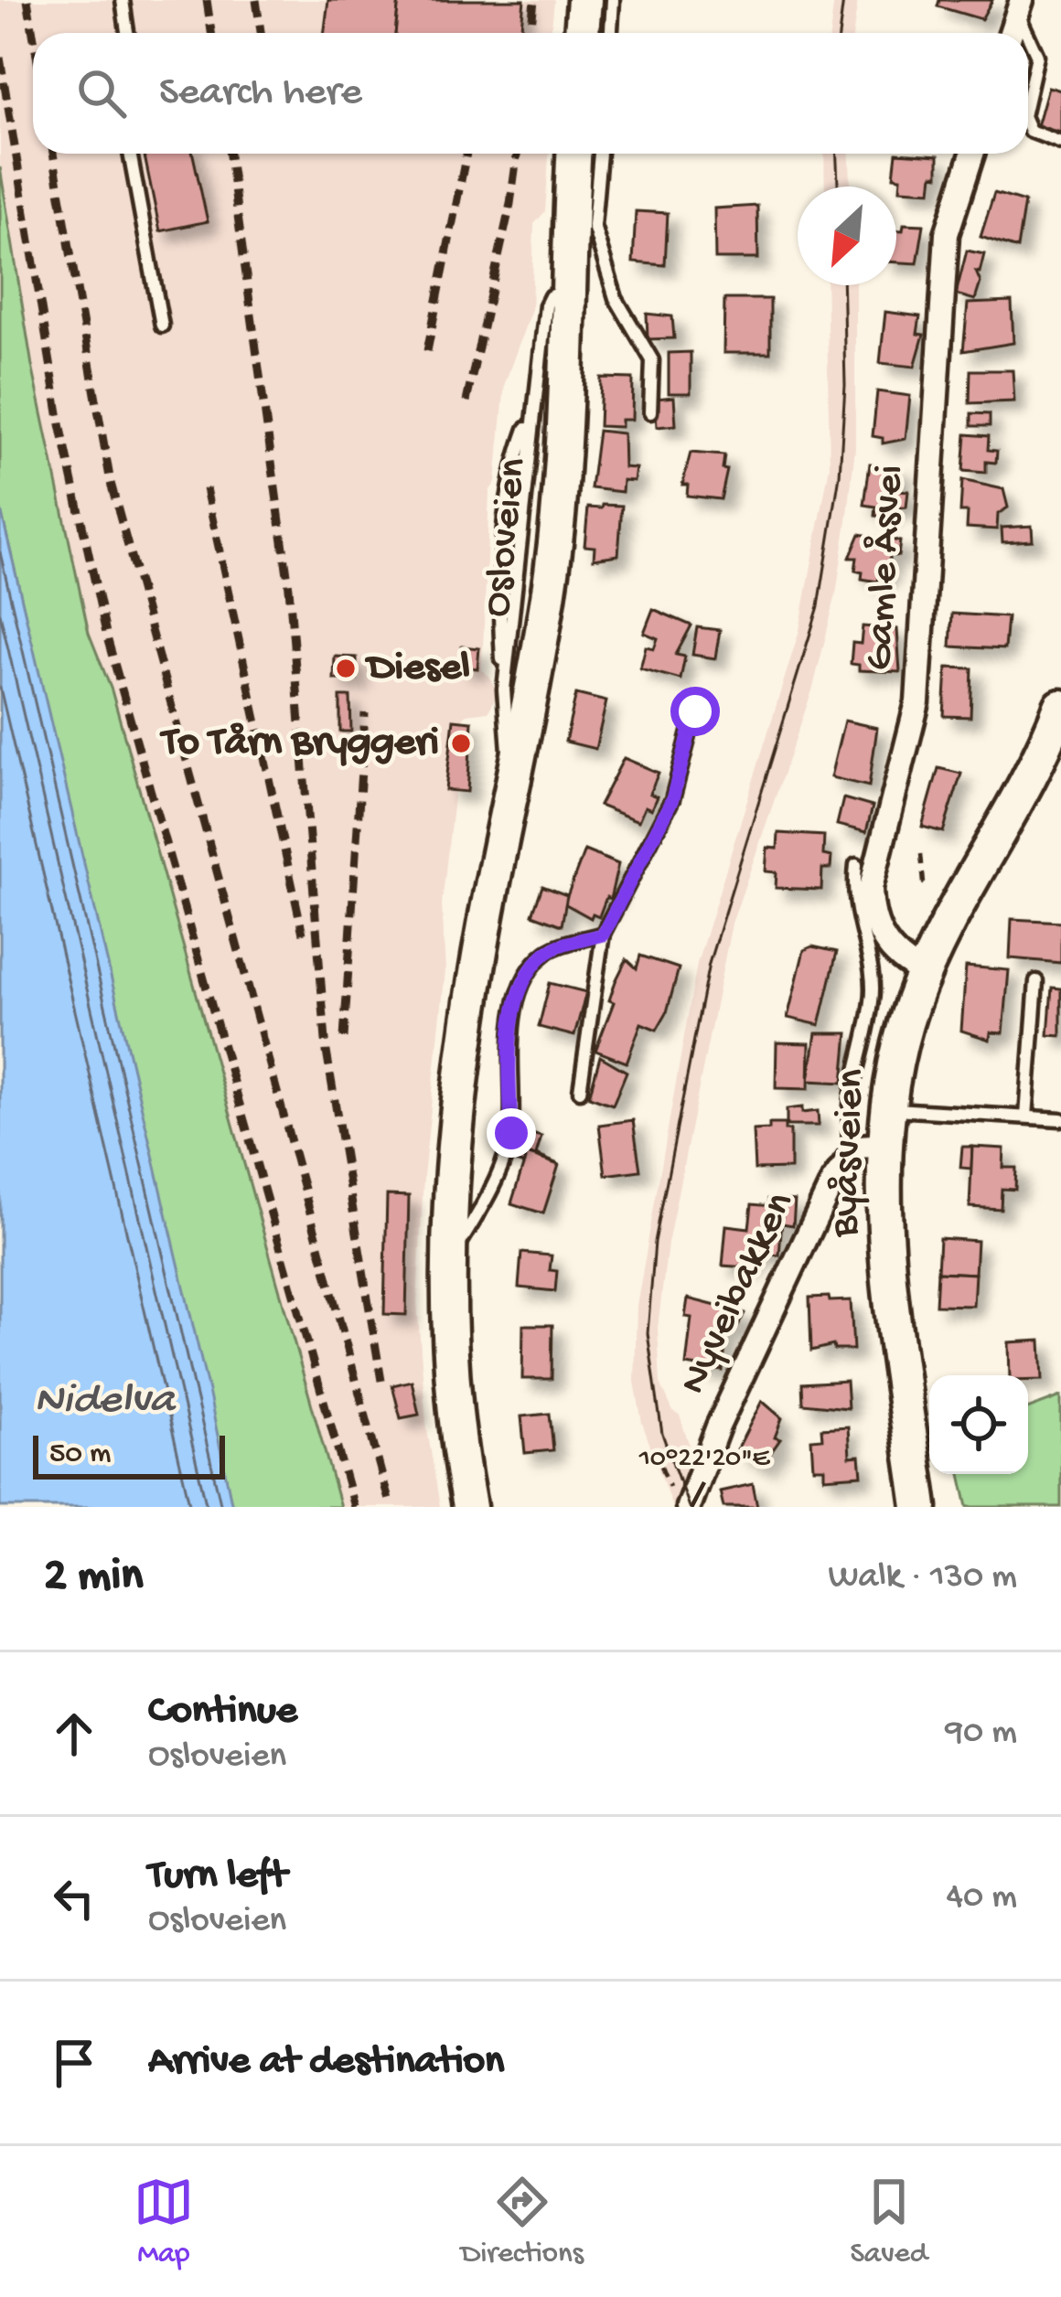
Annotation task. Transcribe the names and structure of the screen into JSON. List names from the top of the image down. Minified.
{"streets":{"street":["Osloveien","Gamle Åsvei","Byåsveien","Nyveibakken"]},"crossings":[["Gamle Åsvei","Byåsveien"]],"water":["Nidelva"],"places":["Diesel","To Tårn Bryggeri"],"scale_bar":"50 m","north":"bottom left","page":{"search":"Search here","scale":"50 m","heading":["2 min","Walk · 130 m"],"list":[["Continue","Osloveien","90 m"],["Turn left","Osloveien","40 m"],"Arrive at destination"],"nav":["Map","Directions","Saved"]},"coordinates":["10°22'20\"E"]}
